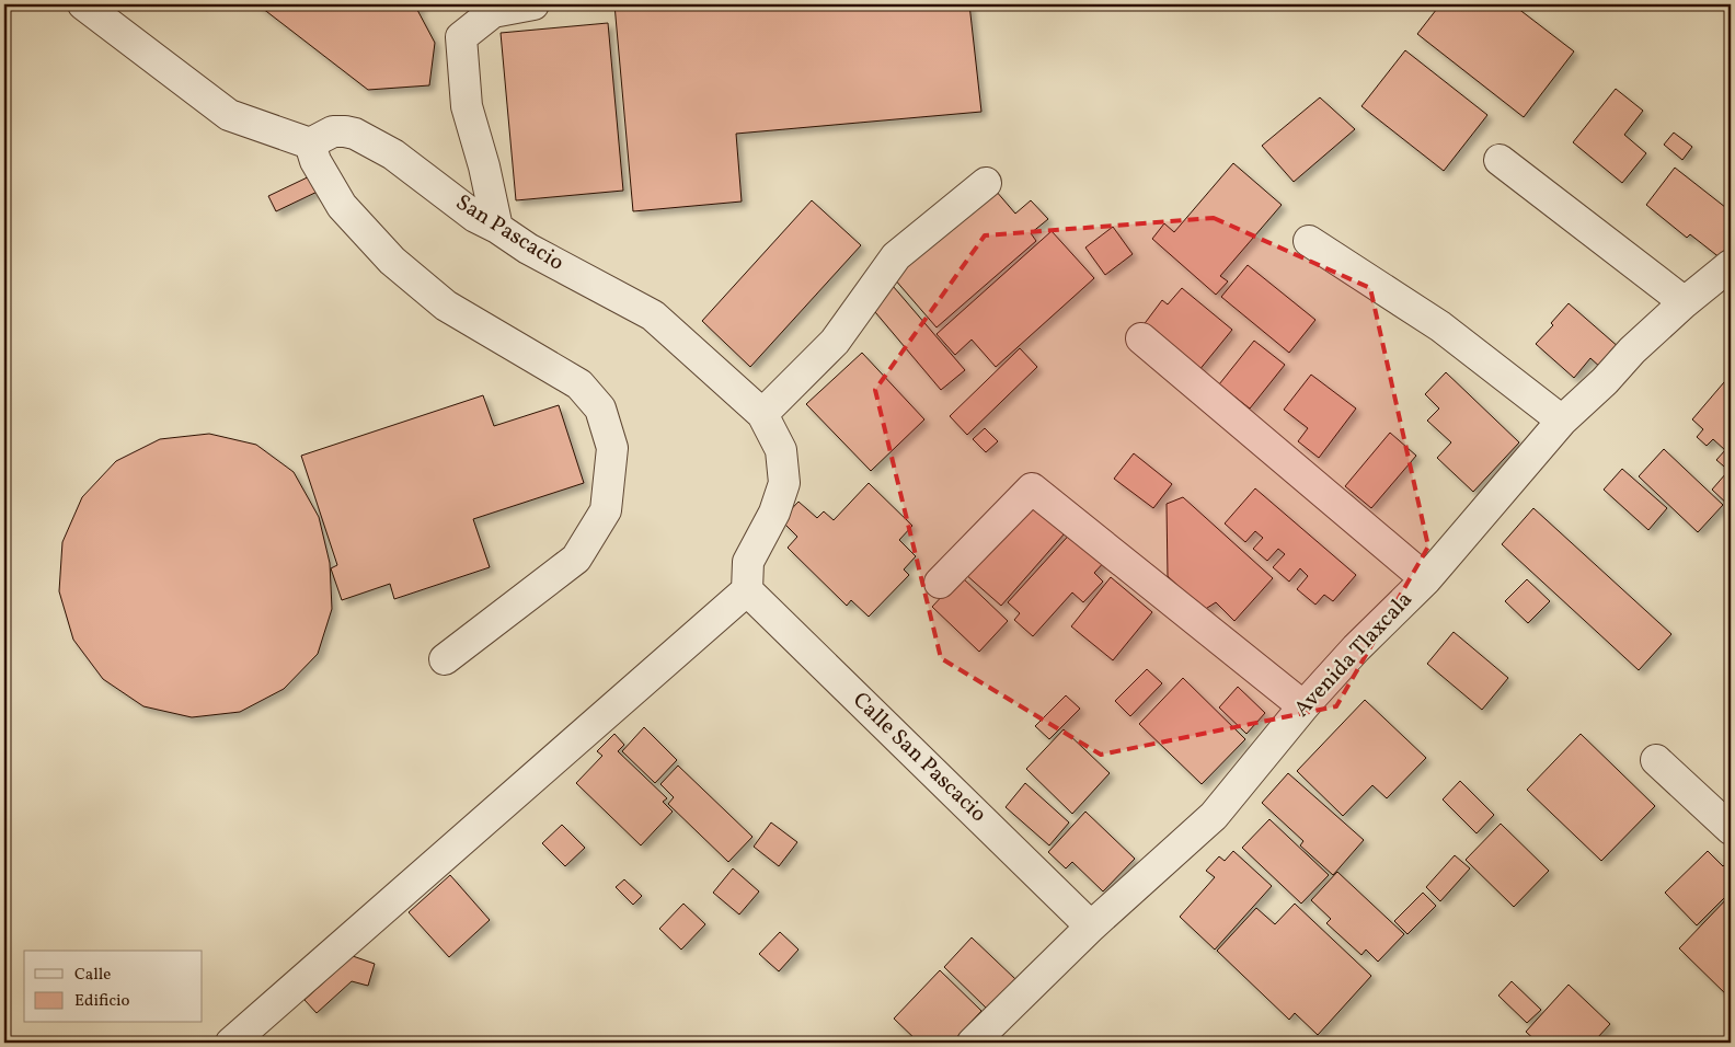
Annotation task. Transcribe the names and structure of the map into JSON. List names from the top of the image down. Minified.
{"streets":{"street":["San Pascacio","Avenida Tlaxcala","Calle San Pascacio"]},"crossings":[["San Pascacio","Calle San Pascacio"],["Avenida Tlaxcala","Calle San Pascacio"]],"legend":["Calle","Edificio"]}
